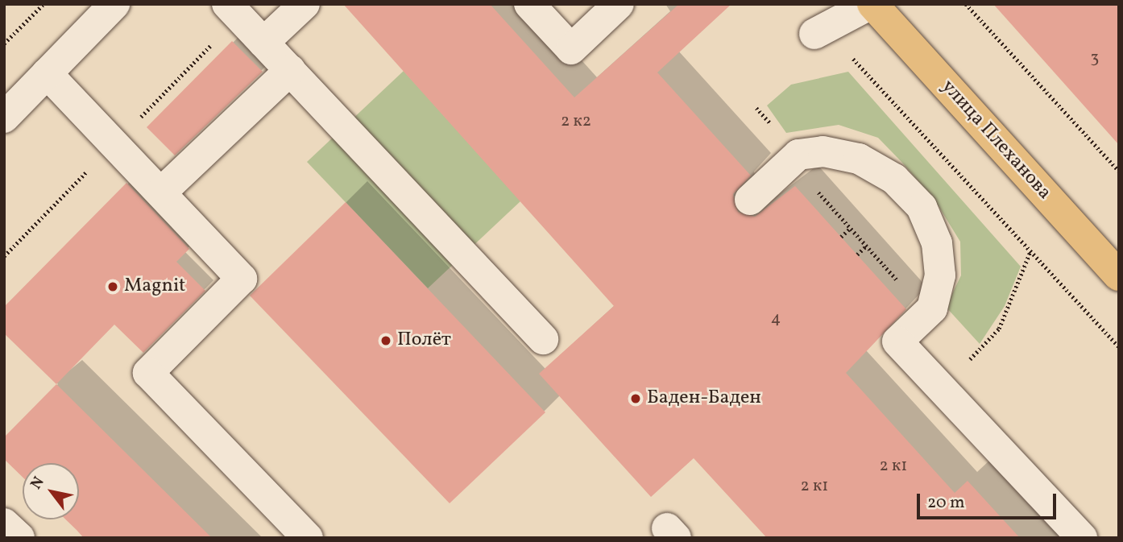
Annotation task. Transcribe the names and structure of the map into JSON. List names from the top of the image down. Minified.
{"streets":{"main road":["улица Плеханова"]},"places":["Magnit","Полёт","Баден-Баден"],"house_numbers":["3","2 к2","4","2 к1","2 к1"],"scale_bar":"20 m","north":"top left"}
